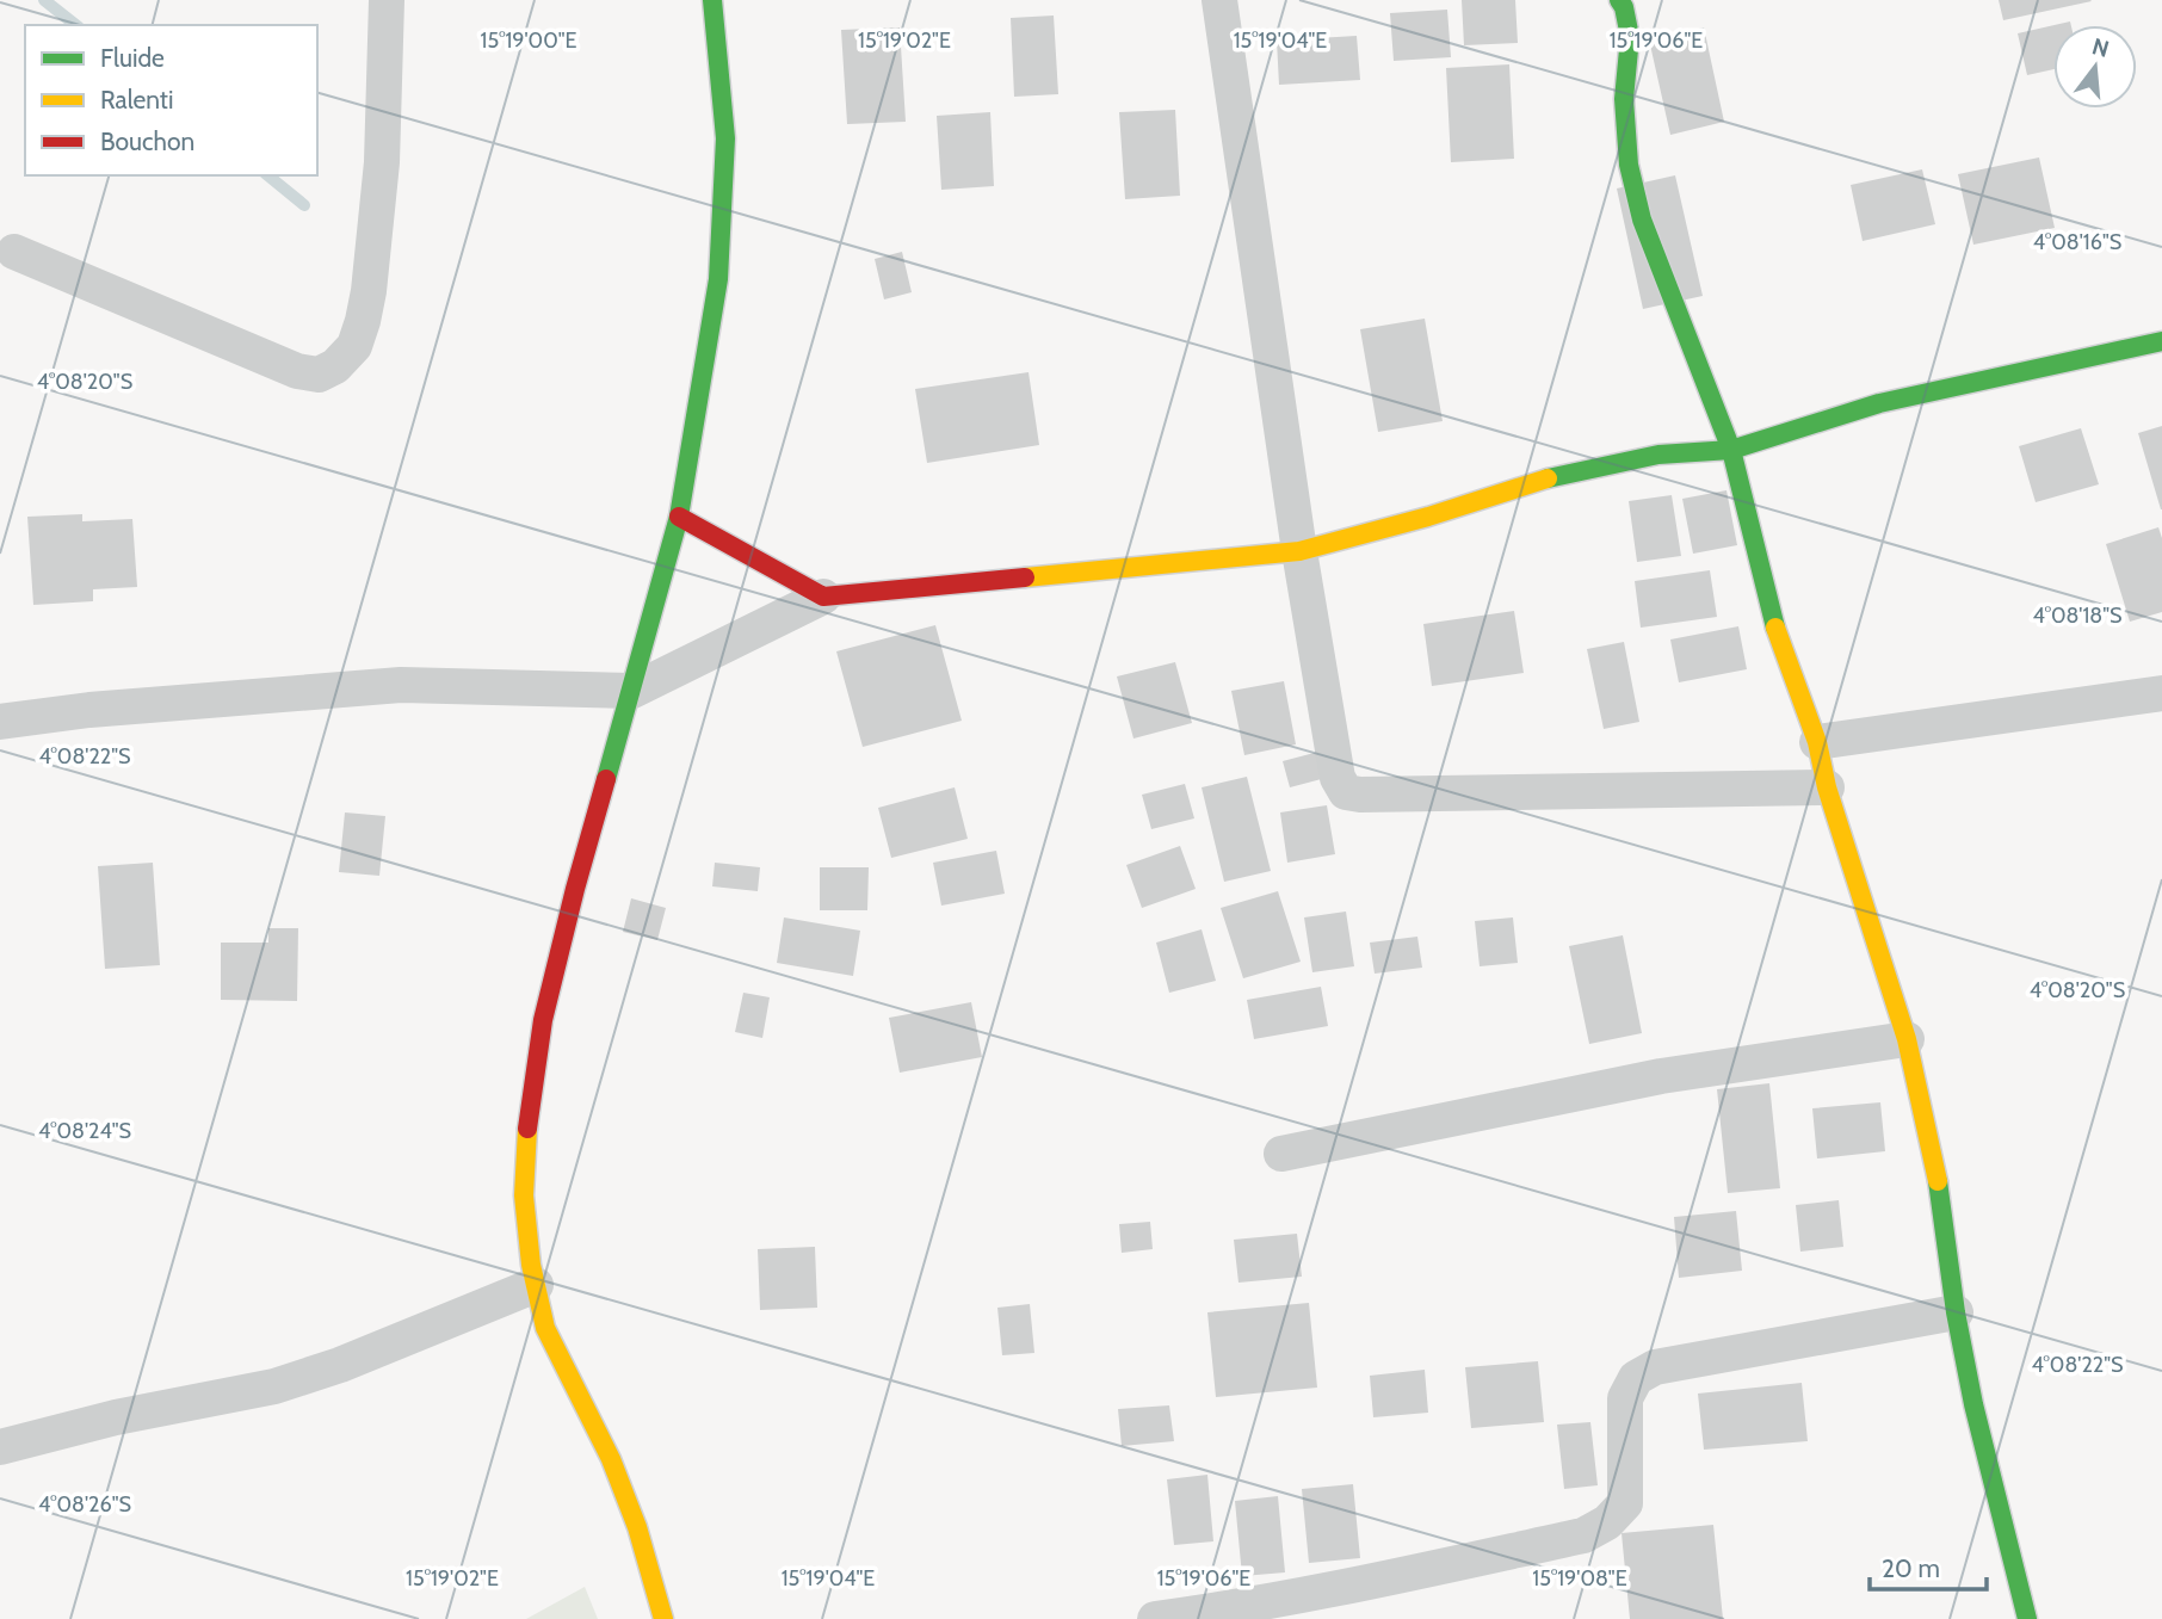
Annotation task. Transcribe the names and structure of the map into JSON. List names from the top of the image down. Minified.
{"legend":["Fluide","Ralenti","Bouchon"],"scale_bar":"20 m","north":"top","coordinates":["15°19'00\"E","15°19'02\"E","15°19'04\"E","15°19'06\"E","4°08'16\"S","4°08'20\"S","4°08'18\"S","4°08'22\"S","4°08'24\"S","4°08'26\"S","15°19'08\"E"]}
